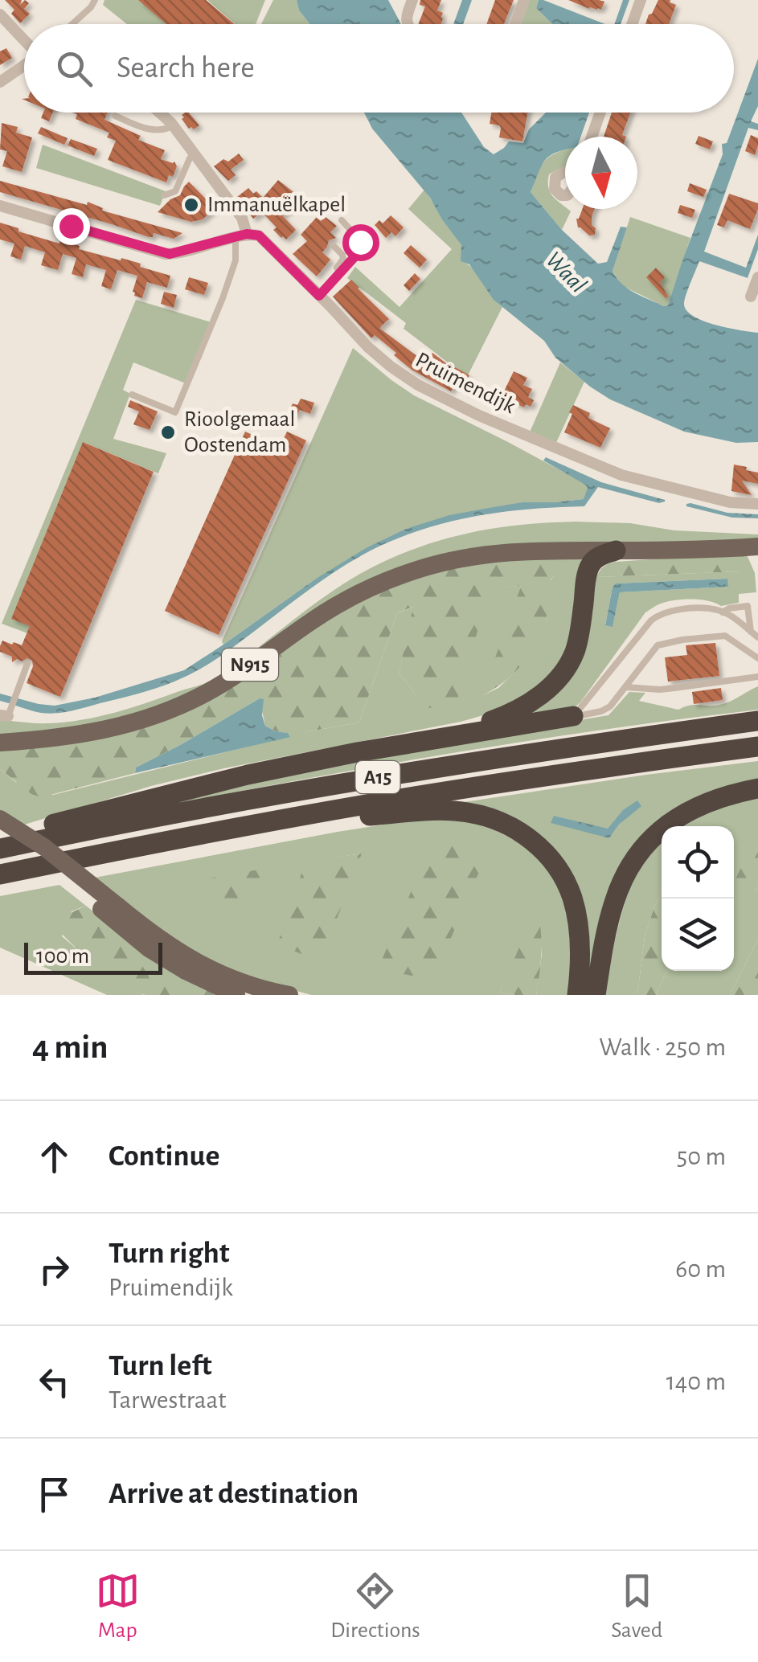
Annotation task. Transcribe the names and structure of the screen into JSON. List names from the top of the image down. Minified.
{"streets":{"highway":["A15"],"main road":["N915"],"street":["Pruimendijk"]},"crossings":[["N915","A15"]],"water":["Waal"],"places":["Immanuëlkapel","Rioolgemaal Oostendam"],"scale_bar":"100 m","north":"bottom","page":{"search":"Search here","scale":"100 m","heading":["4 min","Walk · 250 m"],"list":[["Continue","50 m"],["Turn right","Pruimendijk","60 m"],["Turn left","Tarwestraat","140 m"],"Arrive at destination"],"nav":["Map","Directions","Saved"]}}
